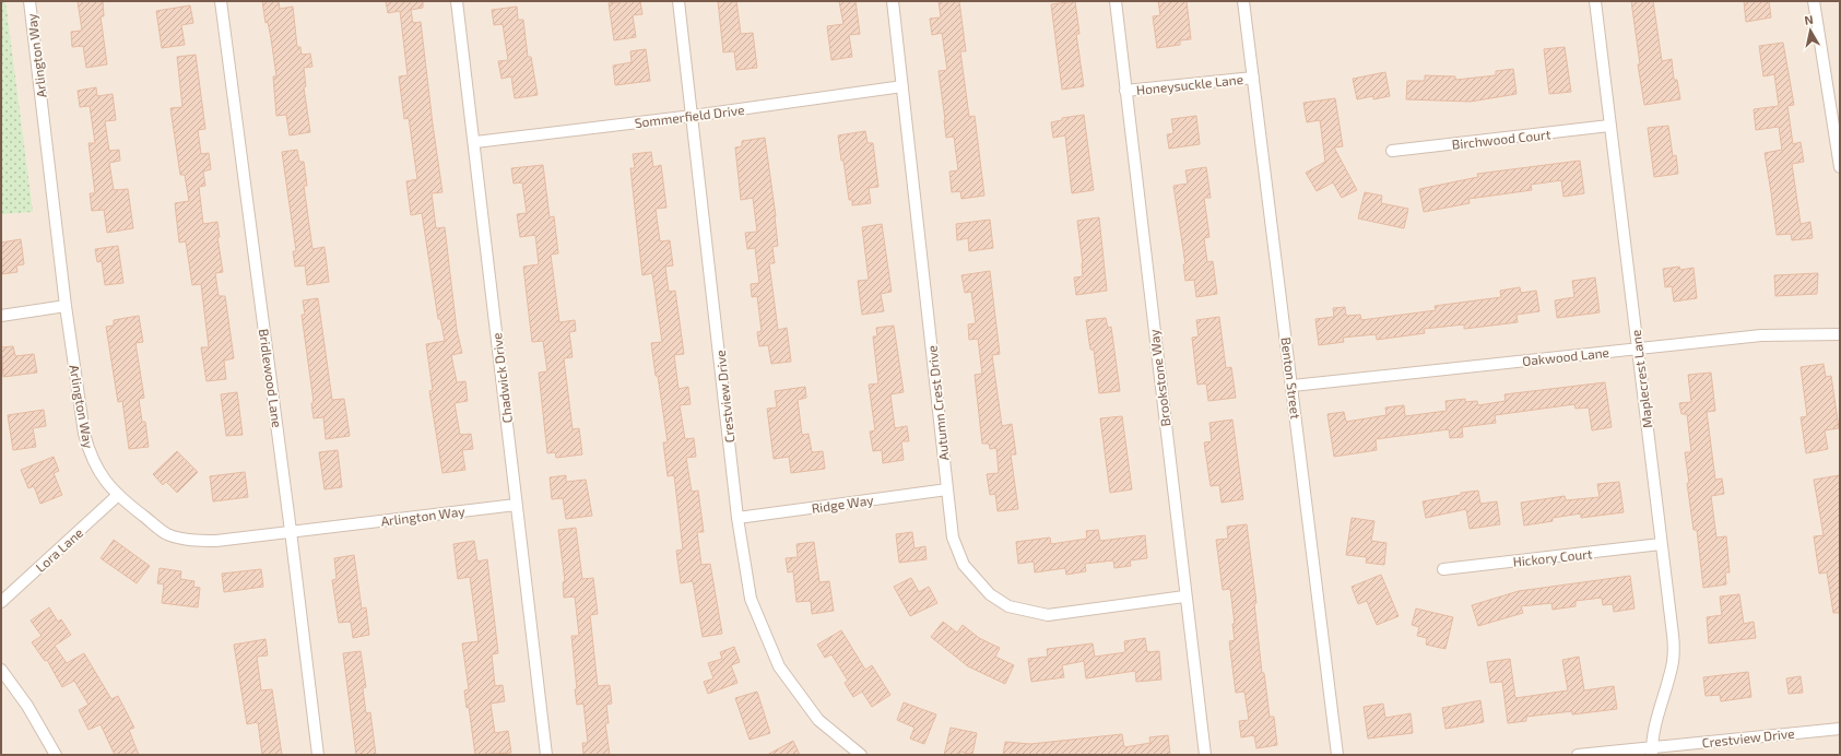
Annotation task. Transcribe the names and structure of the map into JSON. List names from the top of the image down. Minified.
{"streets":{"street":["Arlington Way","Honeysuckle Lane","Sommerfield Drive","Birchwood Court","Oakwood Lane","Bridlewood Lane","Chadwick Drive","Brookstone Way","Benton Street","Maplecrest Lane","Crestview Drive","Autumn Crest Drive","Ridge Way","Lora Lane","Hickory Court"]},"crossings":[["Arlington Way","Bridlewood Lane"],["Arlington Way","Chadwick Drive"],["Arlington Way","Lora Lane"],["Honeysuckle Lane","Brookstone Way"],["Honeysuckle Lane","Benton Street"],["Sommerfield Drive","Chadwick Drive"],["Sommerfield Drive","Crestview Drive"],["Sommerfield Drive","Autumn Crest Drive"],["Birchwood Court","Maplecrest Lane"],["Oakwood Lane","Benton Street"],["Oakwood Lane","Maplecrest Lane"],["Brookstone Way","Autumn Crest Drive"],["Maplecrest Lane","Crestview Drive"],["Maplecrest Lane","Hickory Court"],["Crestview Drive","Ridge Way"],["Autumn Crest Drive","Ridge Way"]],"north":"top"}
